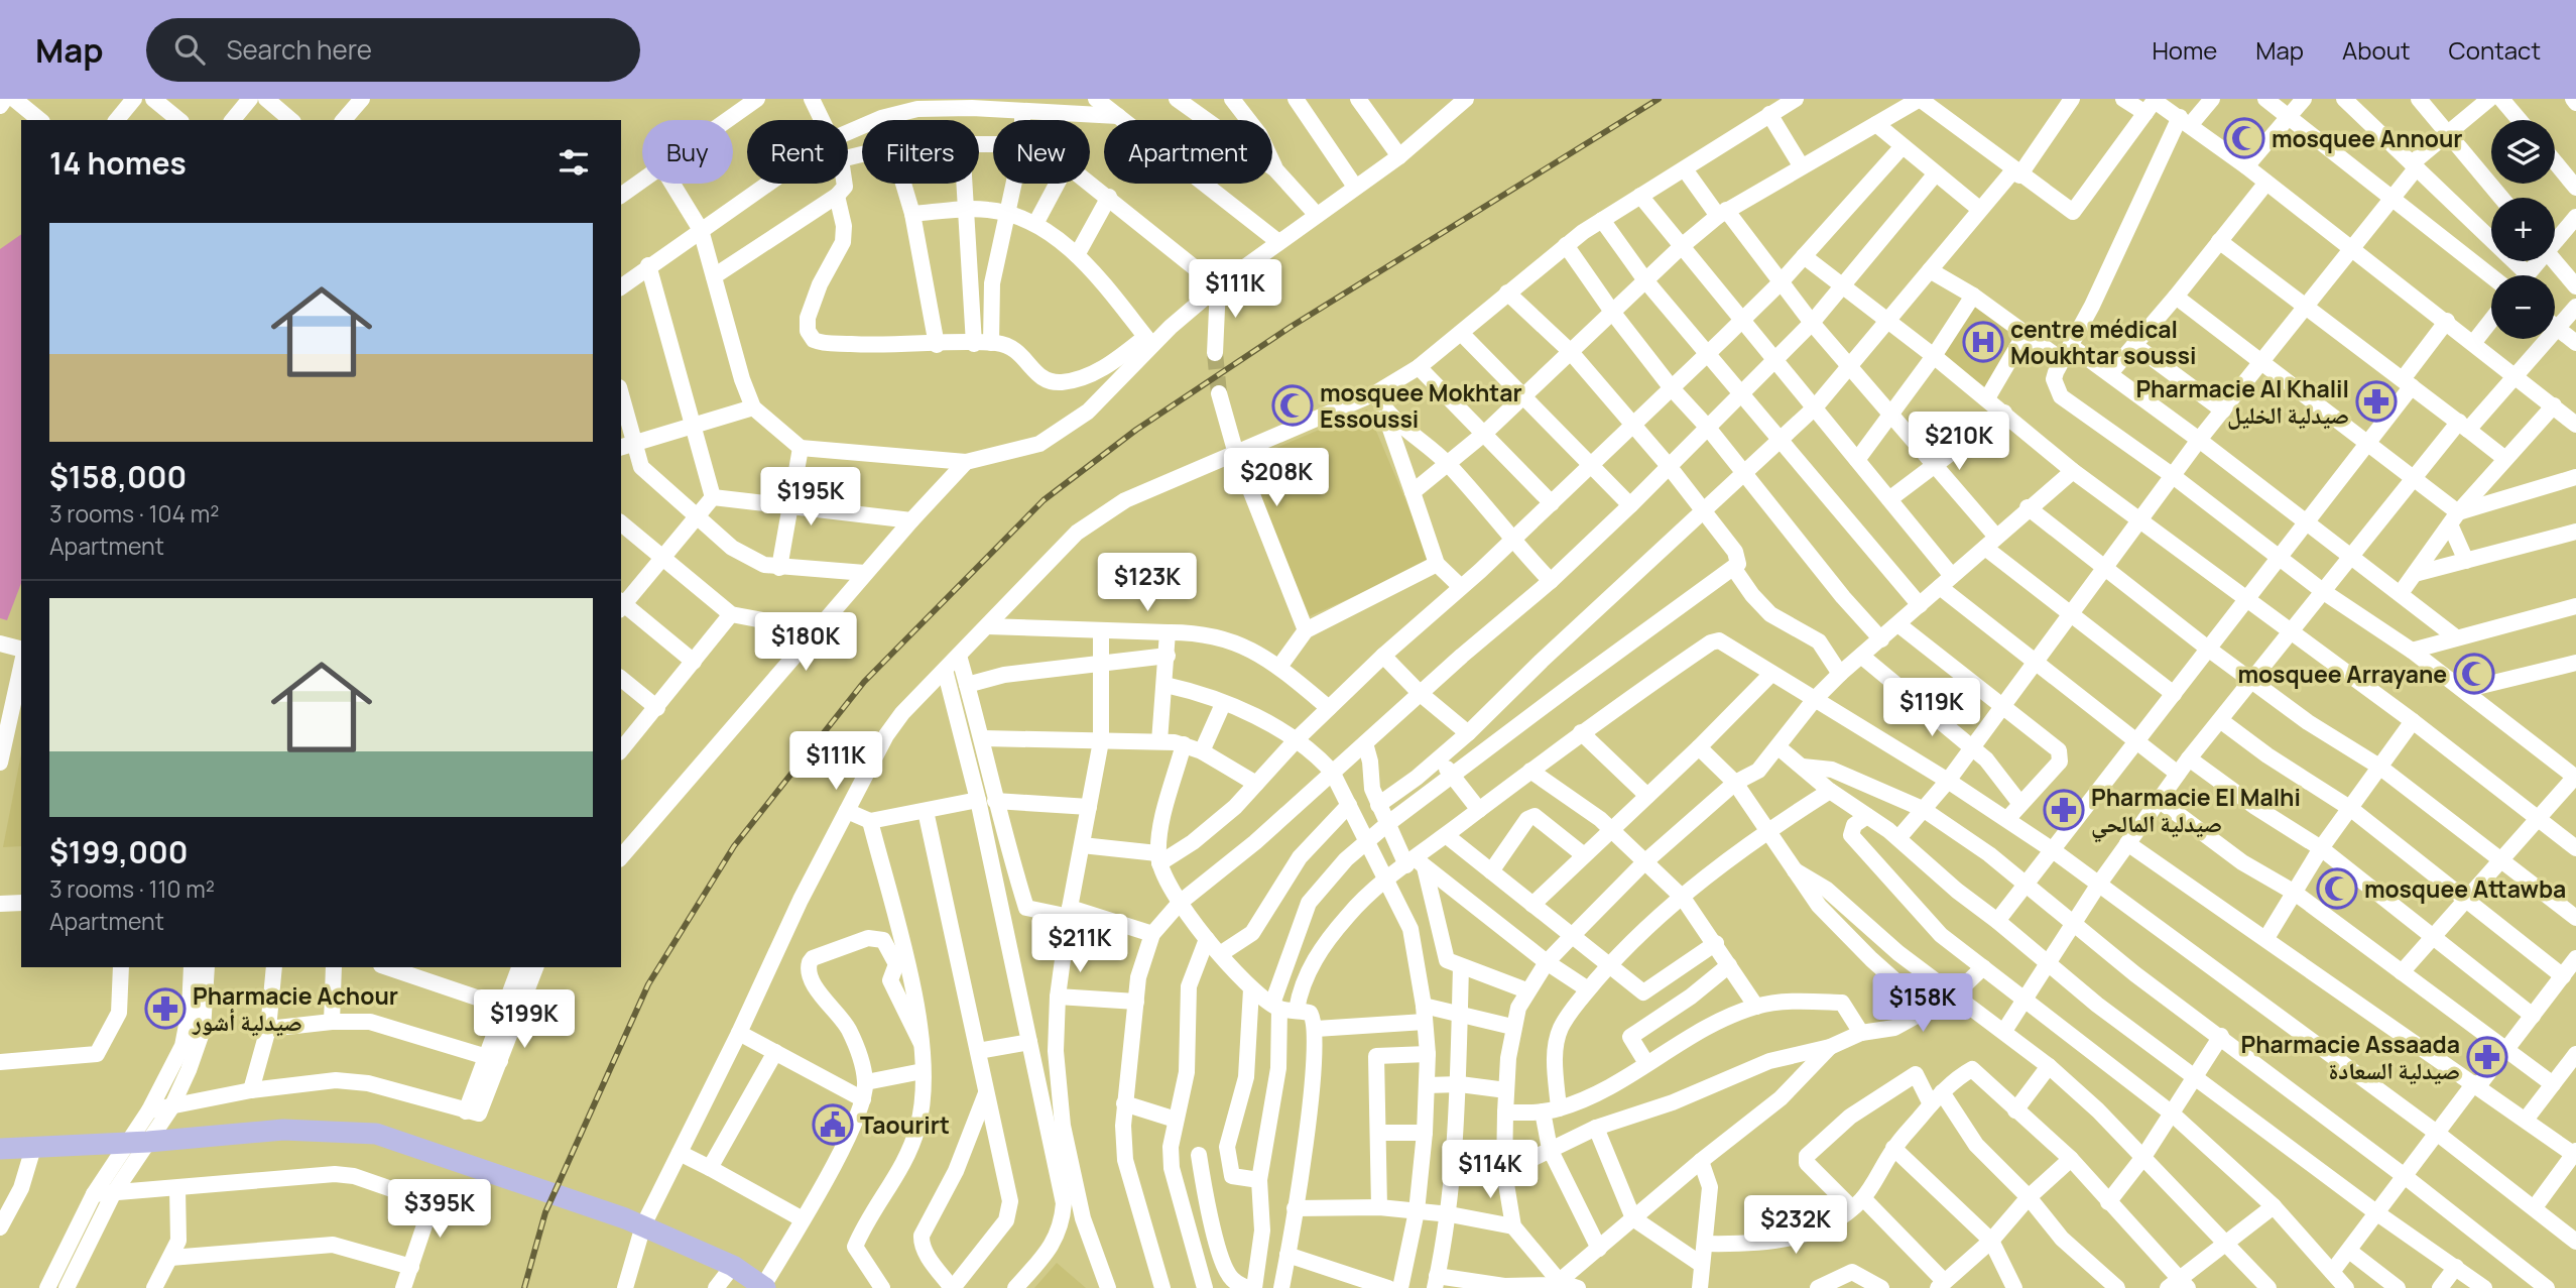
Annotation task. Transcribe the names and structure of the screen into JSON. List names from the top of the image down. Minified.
{"places":{"mosque":["mosquee Annour","mosquee Mokhtar Essoussi","mosquee Arrayane","mosquee Attawba"],"hospital":["centre médical Moukhtar soussi"],"pharmacy":["Pharmacie Al Khalil صيدلية الخليل","Pharmacie El Malhi صيدلية المالحي","Pharmacie Achour صيدلية أشور","Pharmacie Assaada صيدلية السعادة"],"public building":["Taourirt"]},"page":{"header":"Map","search":"Search here","nav":["Home","Map","About","Contact"],"map_buttons":["+","−"],"chip":["Buy","Rent","Filters","New","Apartment"],"heading":"14 homes","list":[{"name":"$158,000","note":"3 rooms · 104 m² · Apartment"},{"name":"$199,000","note":"3 rooms · 110 m² · Apartment"}],"price":["$111K","$210K","$208K","$195K","$123K","$180K","$119K","$111K","$211K","$158K","$199K","$114K","$395K","$232K"]}}
